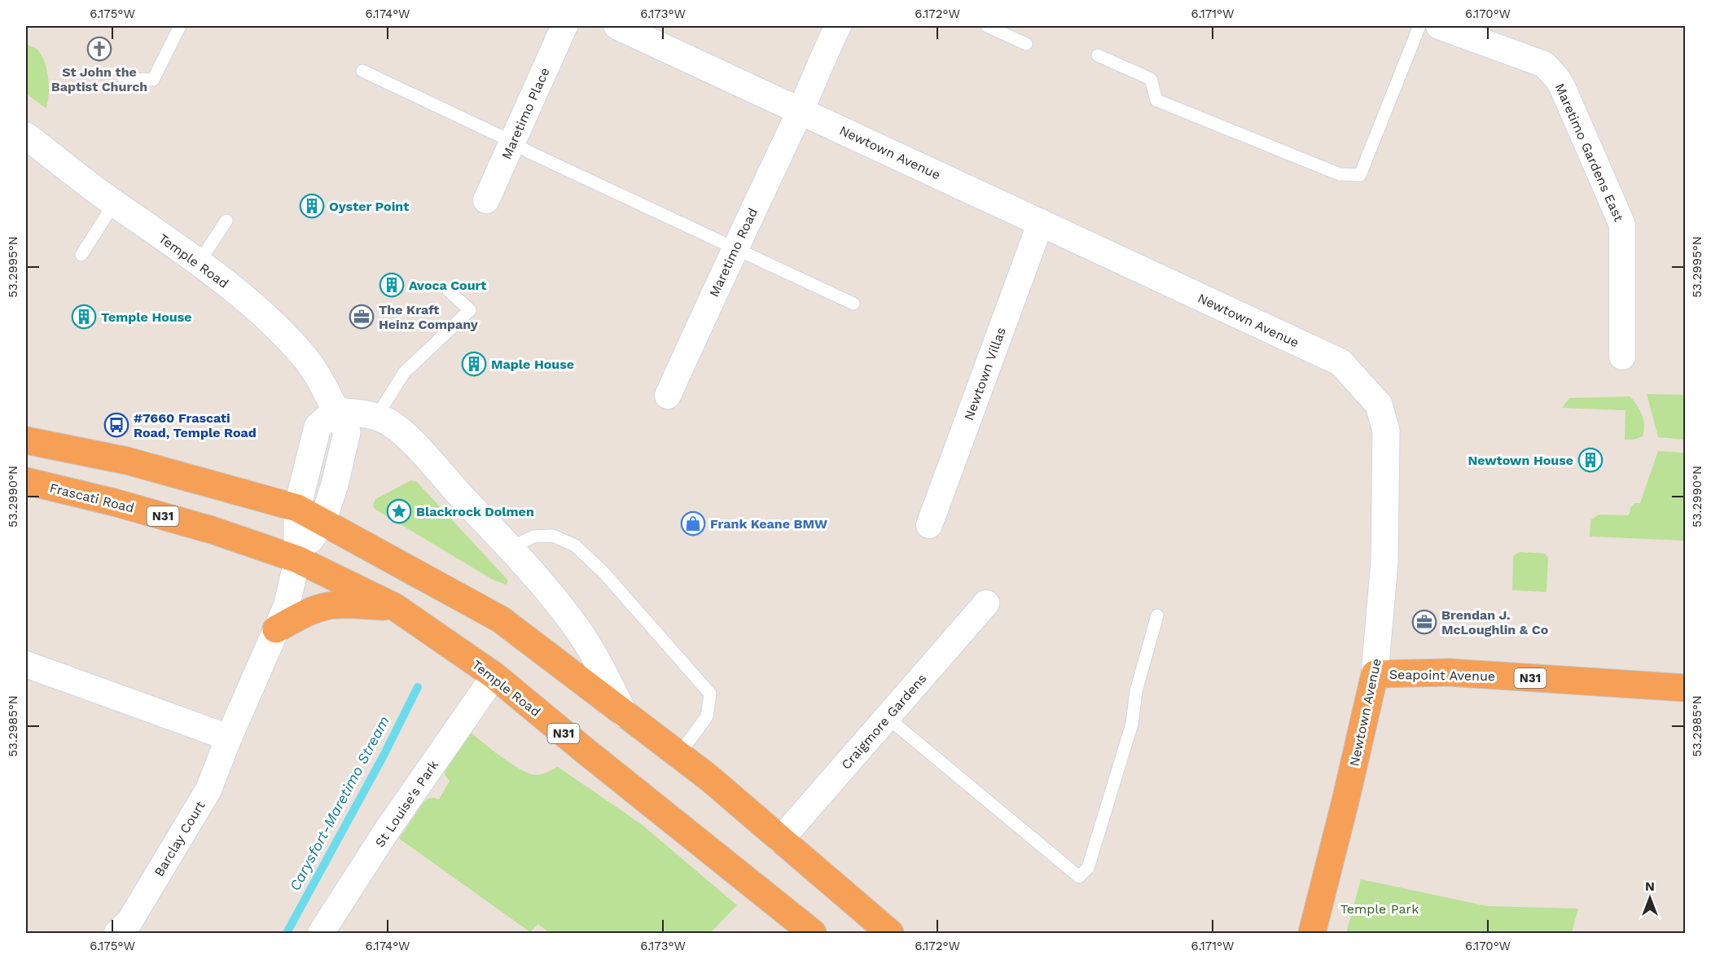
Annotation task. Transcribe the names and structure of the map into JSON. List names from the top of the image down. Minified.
{"streets":{"highway":["Newtown Avenue","Temple Road","Frascati Road","N31","Seapoint Avenue"],"street":["Maretimo Place","Maretimo Gardens East","Maretimo Road","Newtown Villas","Craigmore Gardens","St Louise's Park","Barclay Court"]},"crossings":[["Newtown Avenue","Maretimo Road"],["Newtown Avenue","Newtown Villas"],["Newtown Avenue","Seapoint Avenue"],["Temple Road","Frascati Road"],["Temple Road","St Louise's Park"],["Temple Road","Barclay Court"],["Frascati Road","Barclay Court"]],"water":["Carysfort-Maretimo Stream"],"parks":["Temple Park"],"places":{"church":["St John the Baptist Church"],"building":["Oyster Point","Avoca Court","Temple House","Maple House","Newtown House"],"office":["The Kraft Heinz Company","Brendan J. McLoughlin & Co"],"bus stop":["#7660 Frascati Road, Temple Road"],"place":["Blackrock Dolmen"],"shop":["Frank Keane BMW"]},"north":"top","coordinates":["6.175°W","6.174°W","6.173°W","6.172°W","6.171°W","6.170°W","53.2995°N","53.2990°N","53.2985°N"]}
